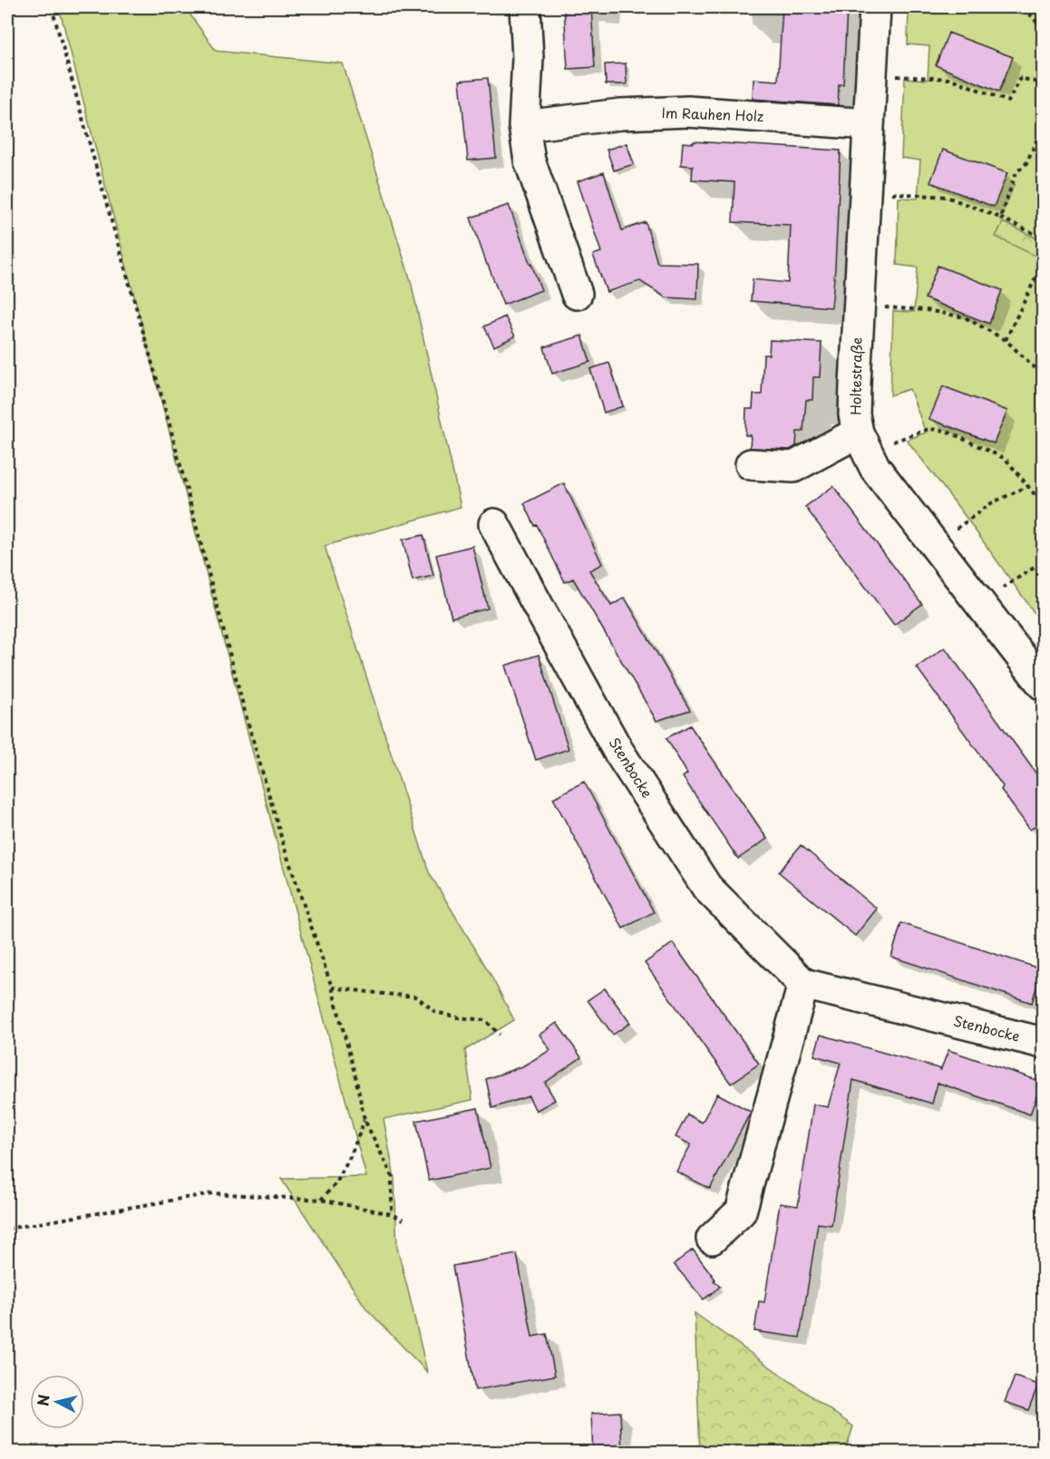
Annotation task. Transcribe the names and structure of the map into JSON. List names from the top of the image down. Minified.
{"streets":{"street":["Im Rauhen Holz","Holtestraße","Stenbocke"]},"crossings":[["Im Rauhen Holz","Holtestraße"]],"north":"left"}
